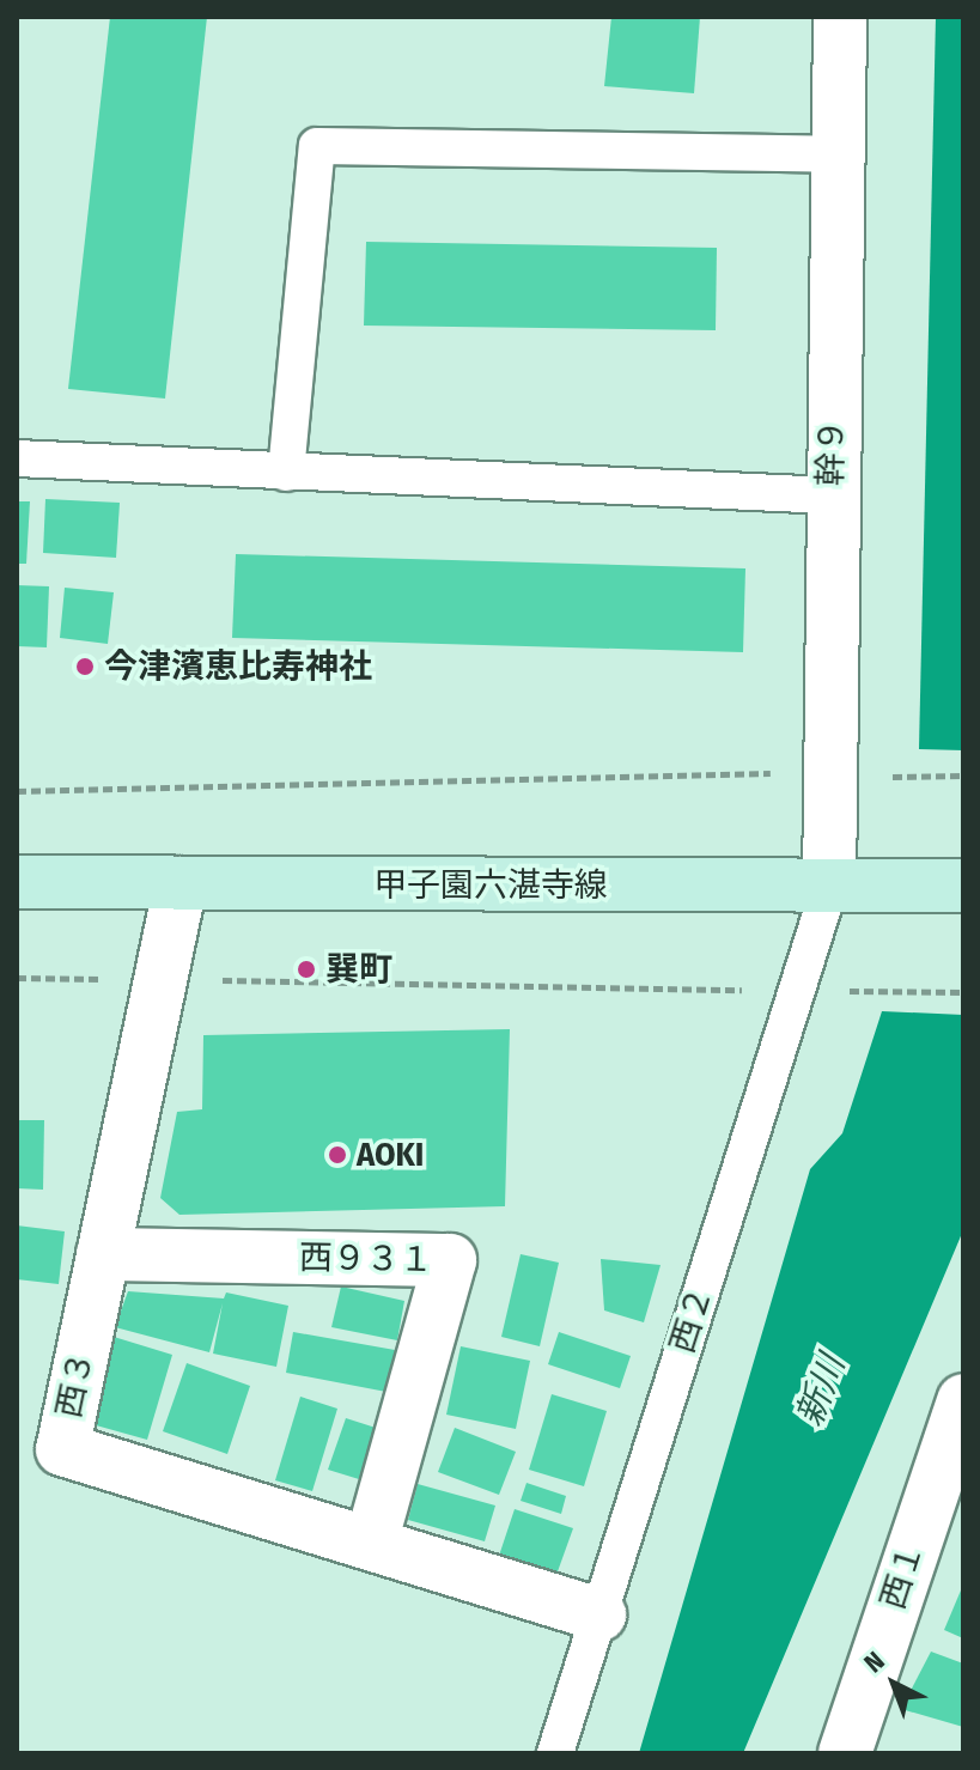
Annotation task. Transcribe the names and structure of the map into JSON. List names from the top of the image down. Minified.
{"streets":{"main road":["甲子園六湛寺線"],"street":["幹９","西９３１","西３","西１"],"lane":["西２"]},"crossings":[["幹９","甲子園六湛寺線"],["幹９","西２"],["甲子園六湛寺線","西２"],["甲子園六湛寺線","西３"],["西９３１","西３"],["西２","西３"]],"water":["新川"],"places":["今津濱恵比寿神社","巽町","AOKI"],"north":"top left"}
